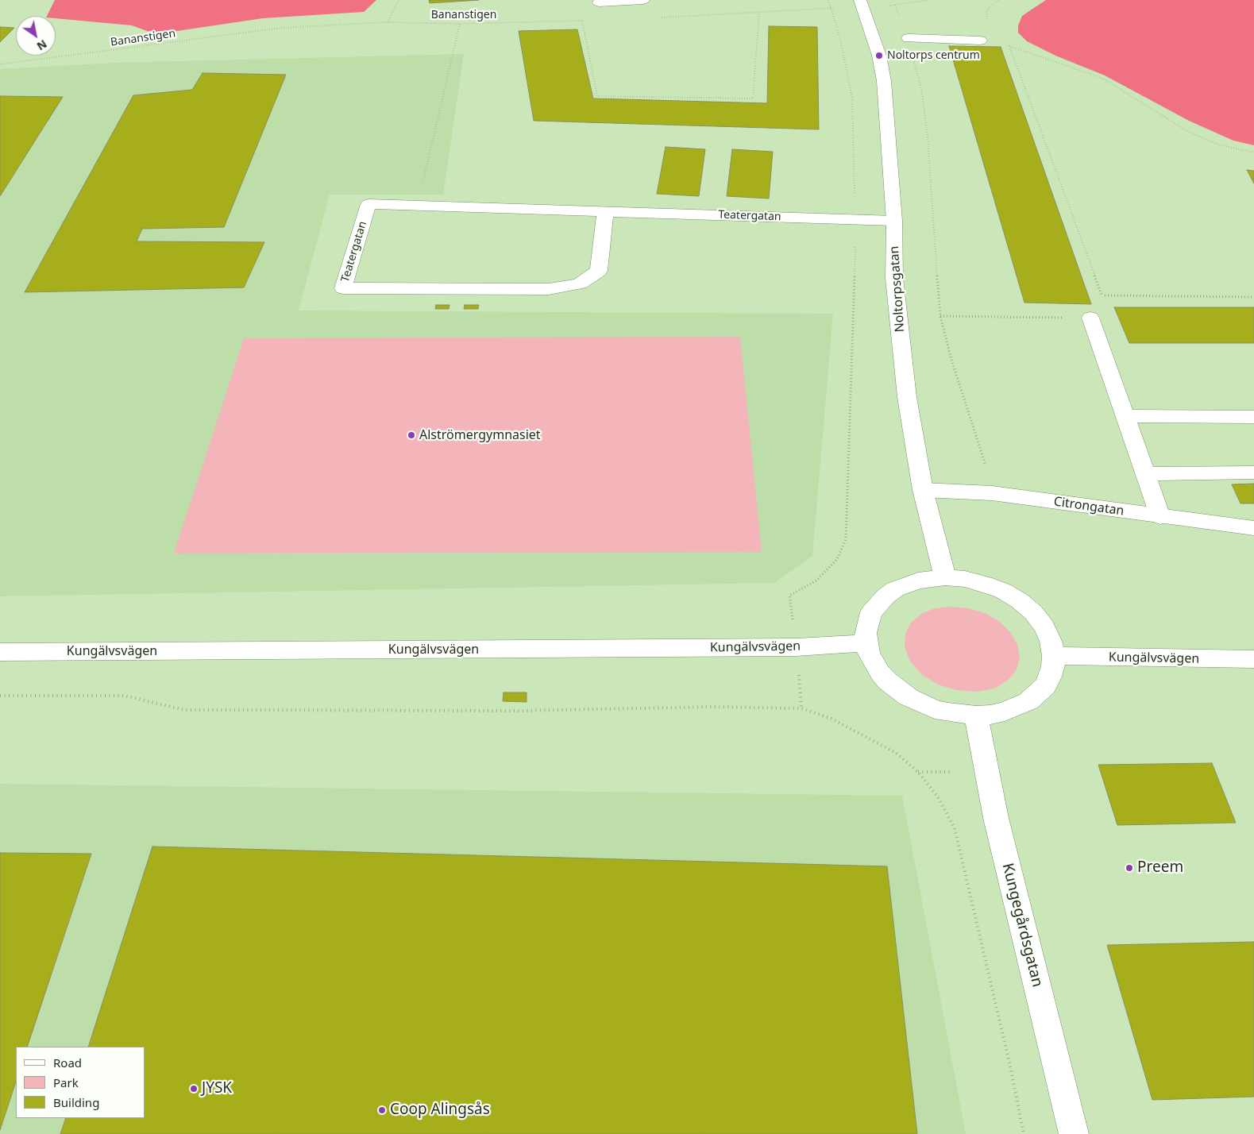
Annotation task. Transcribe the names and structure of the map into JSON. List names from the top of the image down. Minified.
{"streets":{"street":["Teatergatan","Noltorpsgatan","Citrongatan","Kungälvsvägen","Kungegårdsgatan"],"path":["Bananstigen"]},"crossings":[["Teatergatan","Noltorpsgatan"],["Noltorpsgatan","Citrongatan"]],"places":["Noltorps centrum","Alströmergymnasiet","Preem","JYSK","Coop Alingsås"],"legend":["Road","Park","Building"],"north":"bottom right"}
